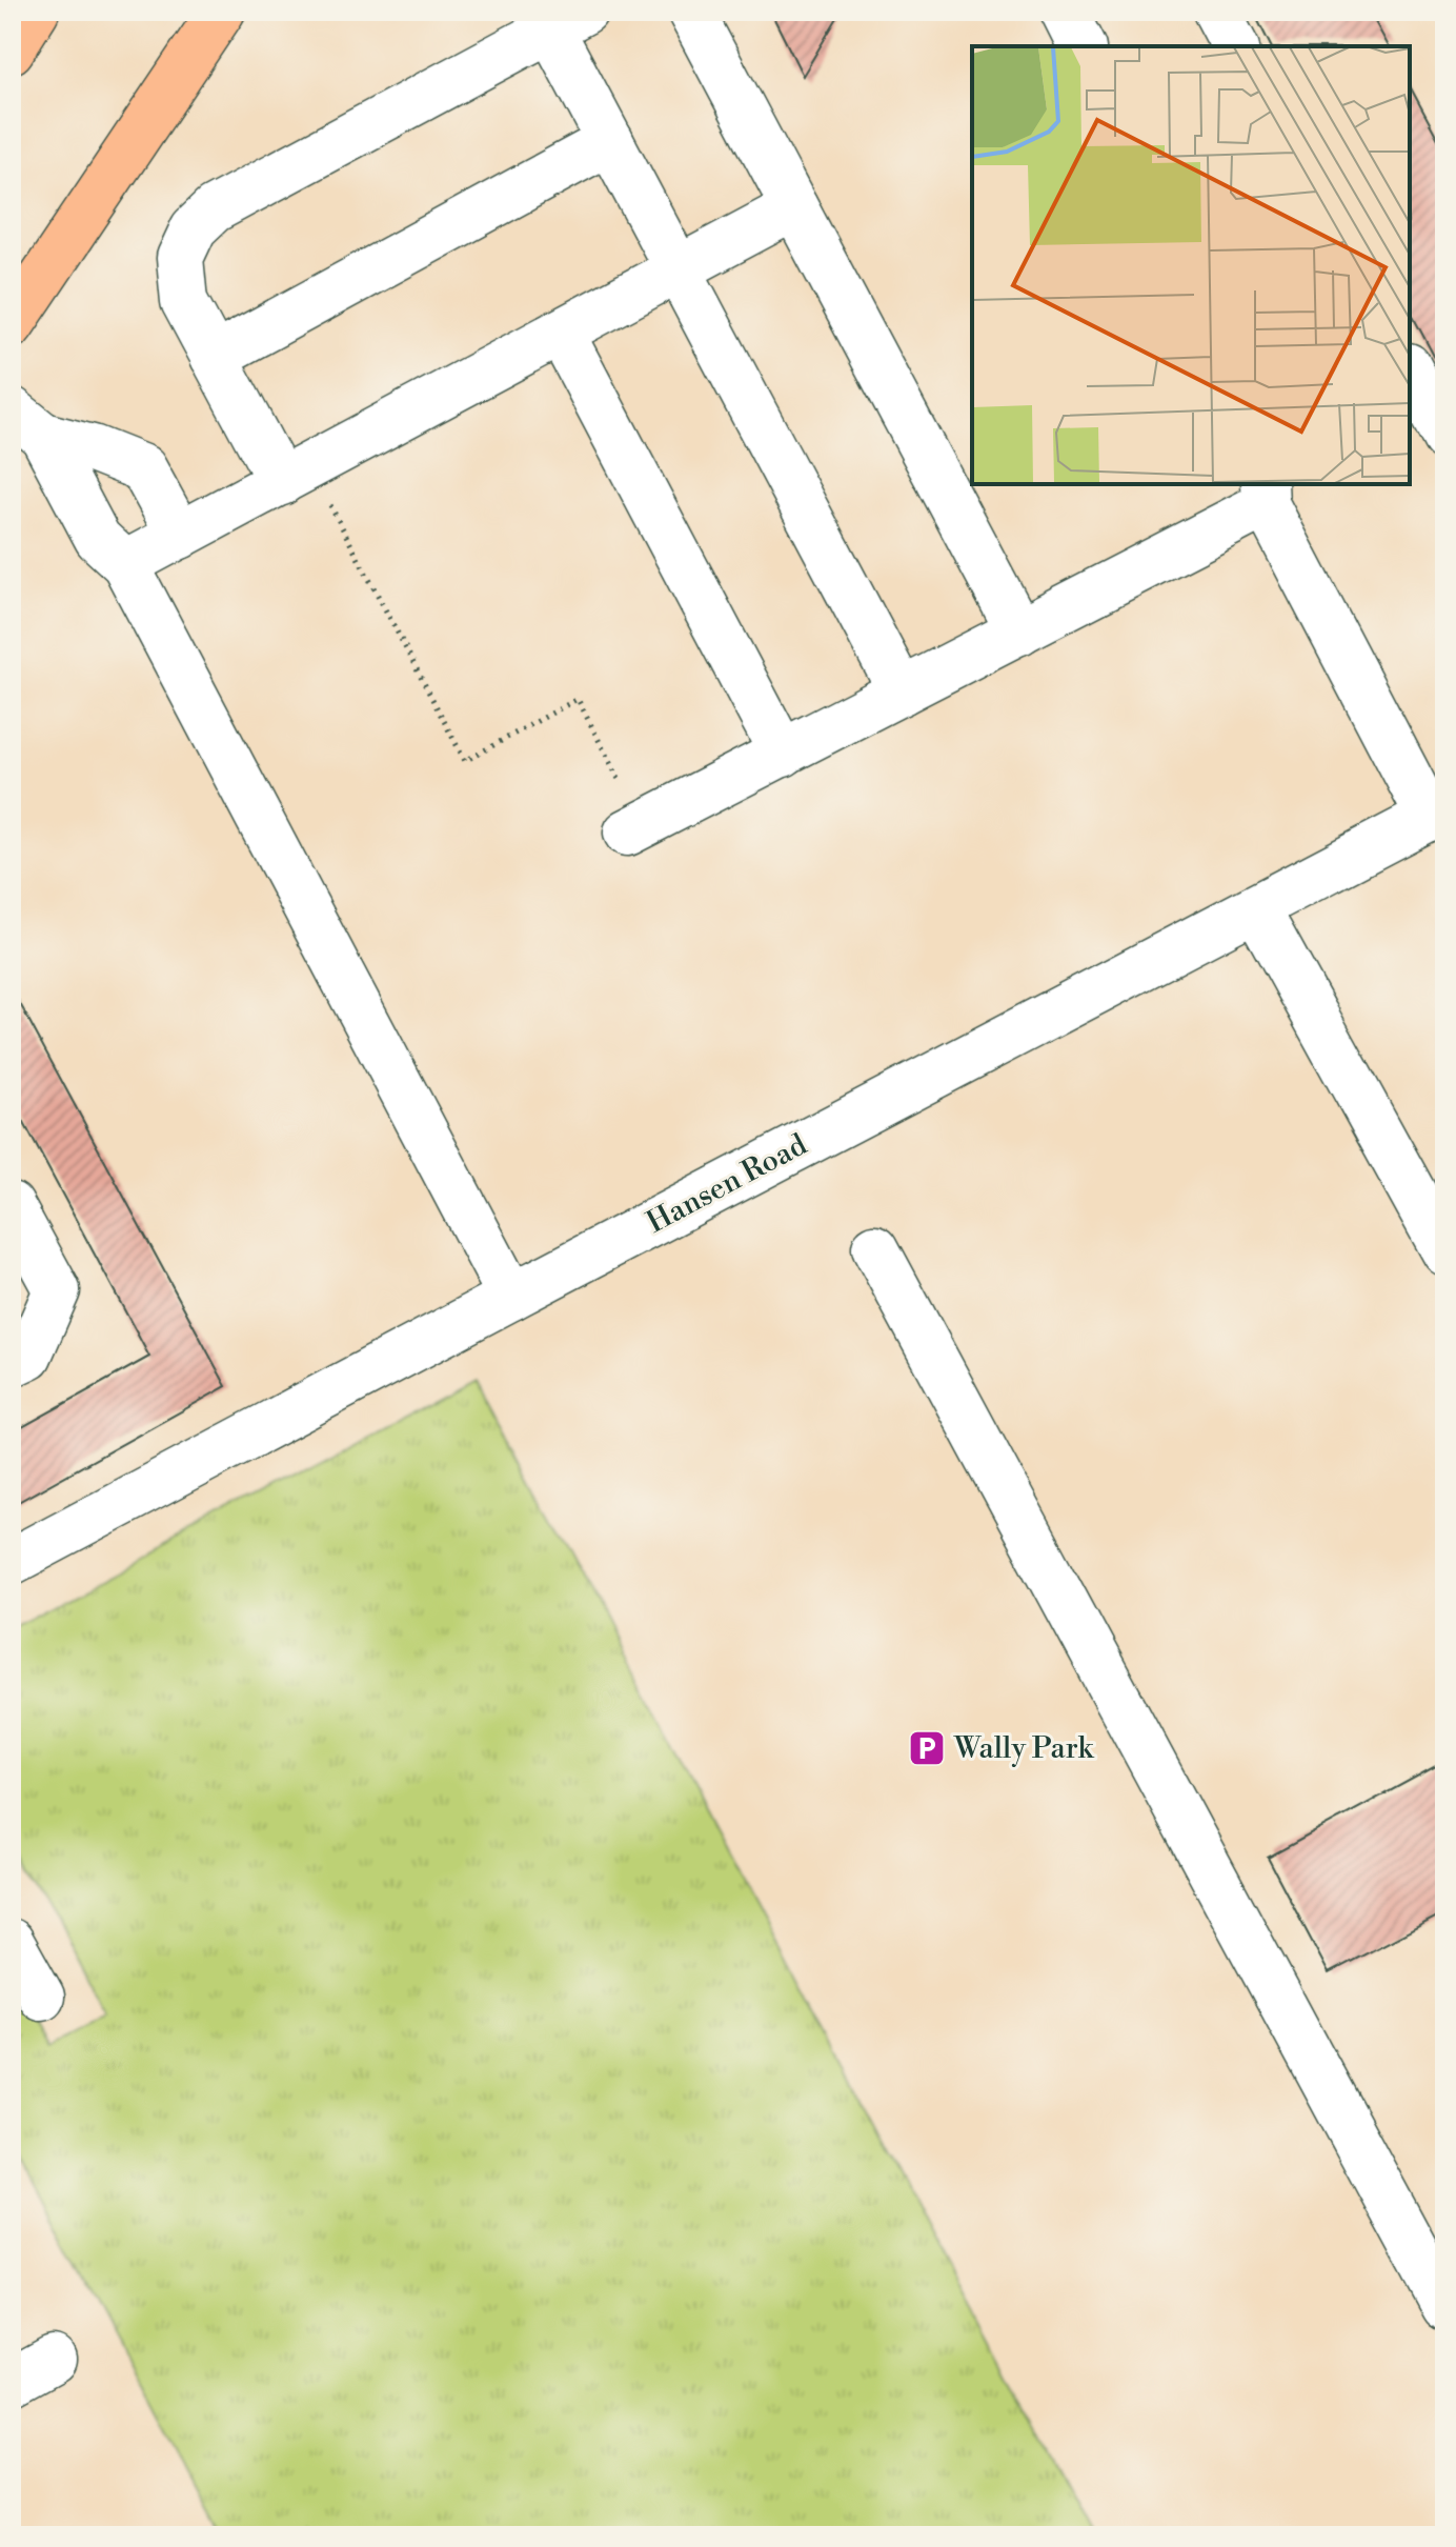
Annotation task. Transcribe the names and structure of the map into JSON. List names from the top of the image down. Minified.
{"streets":{"street":["Hansen Road"]},"places":{"parking":["Wally Park"]}}
